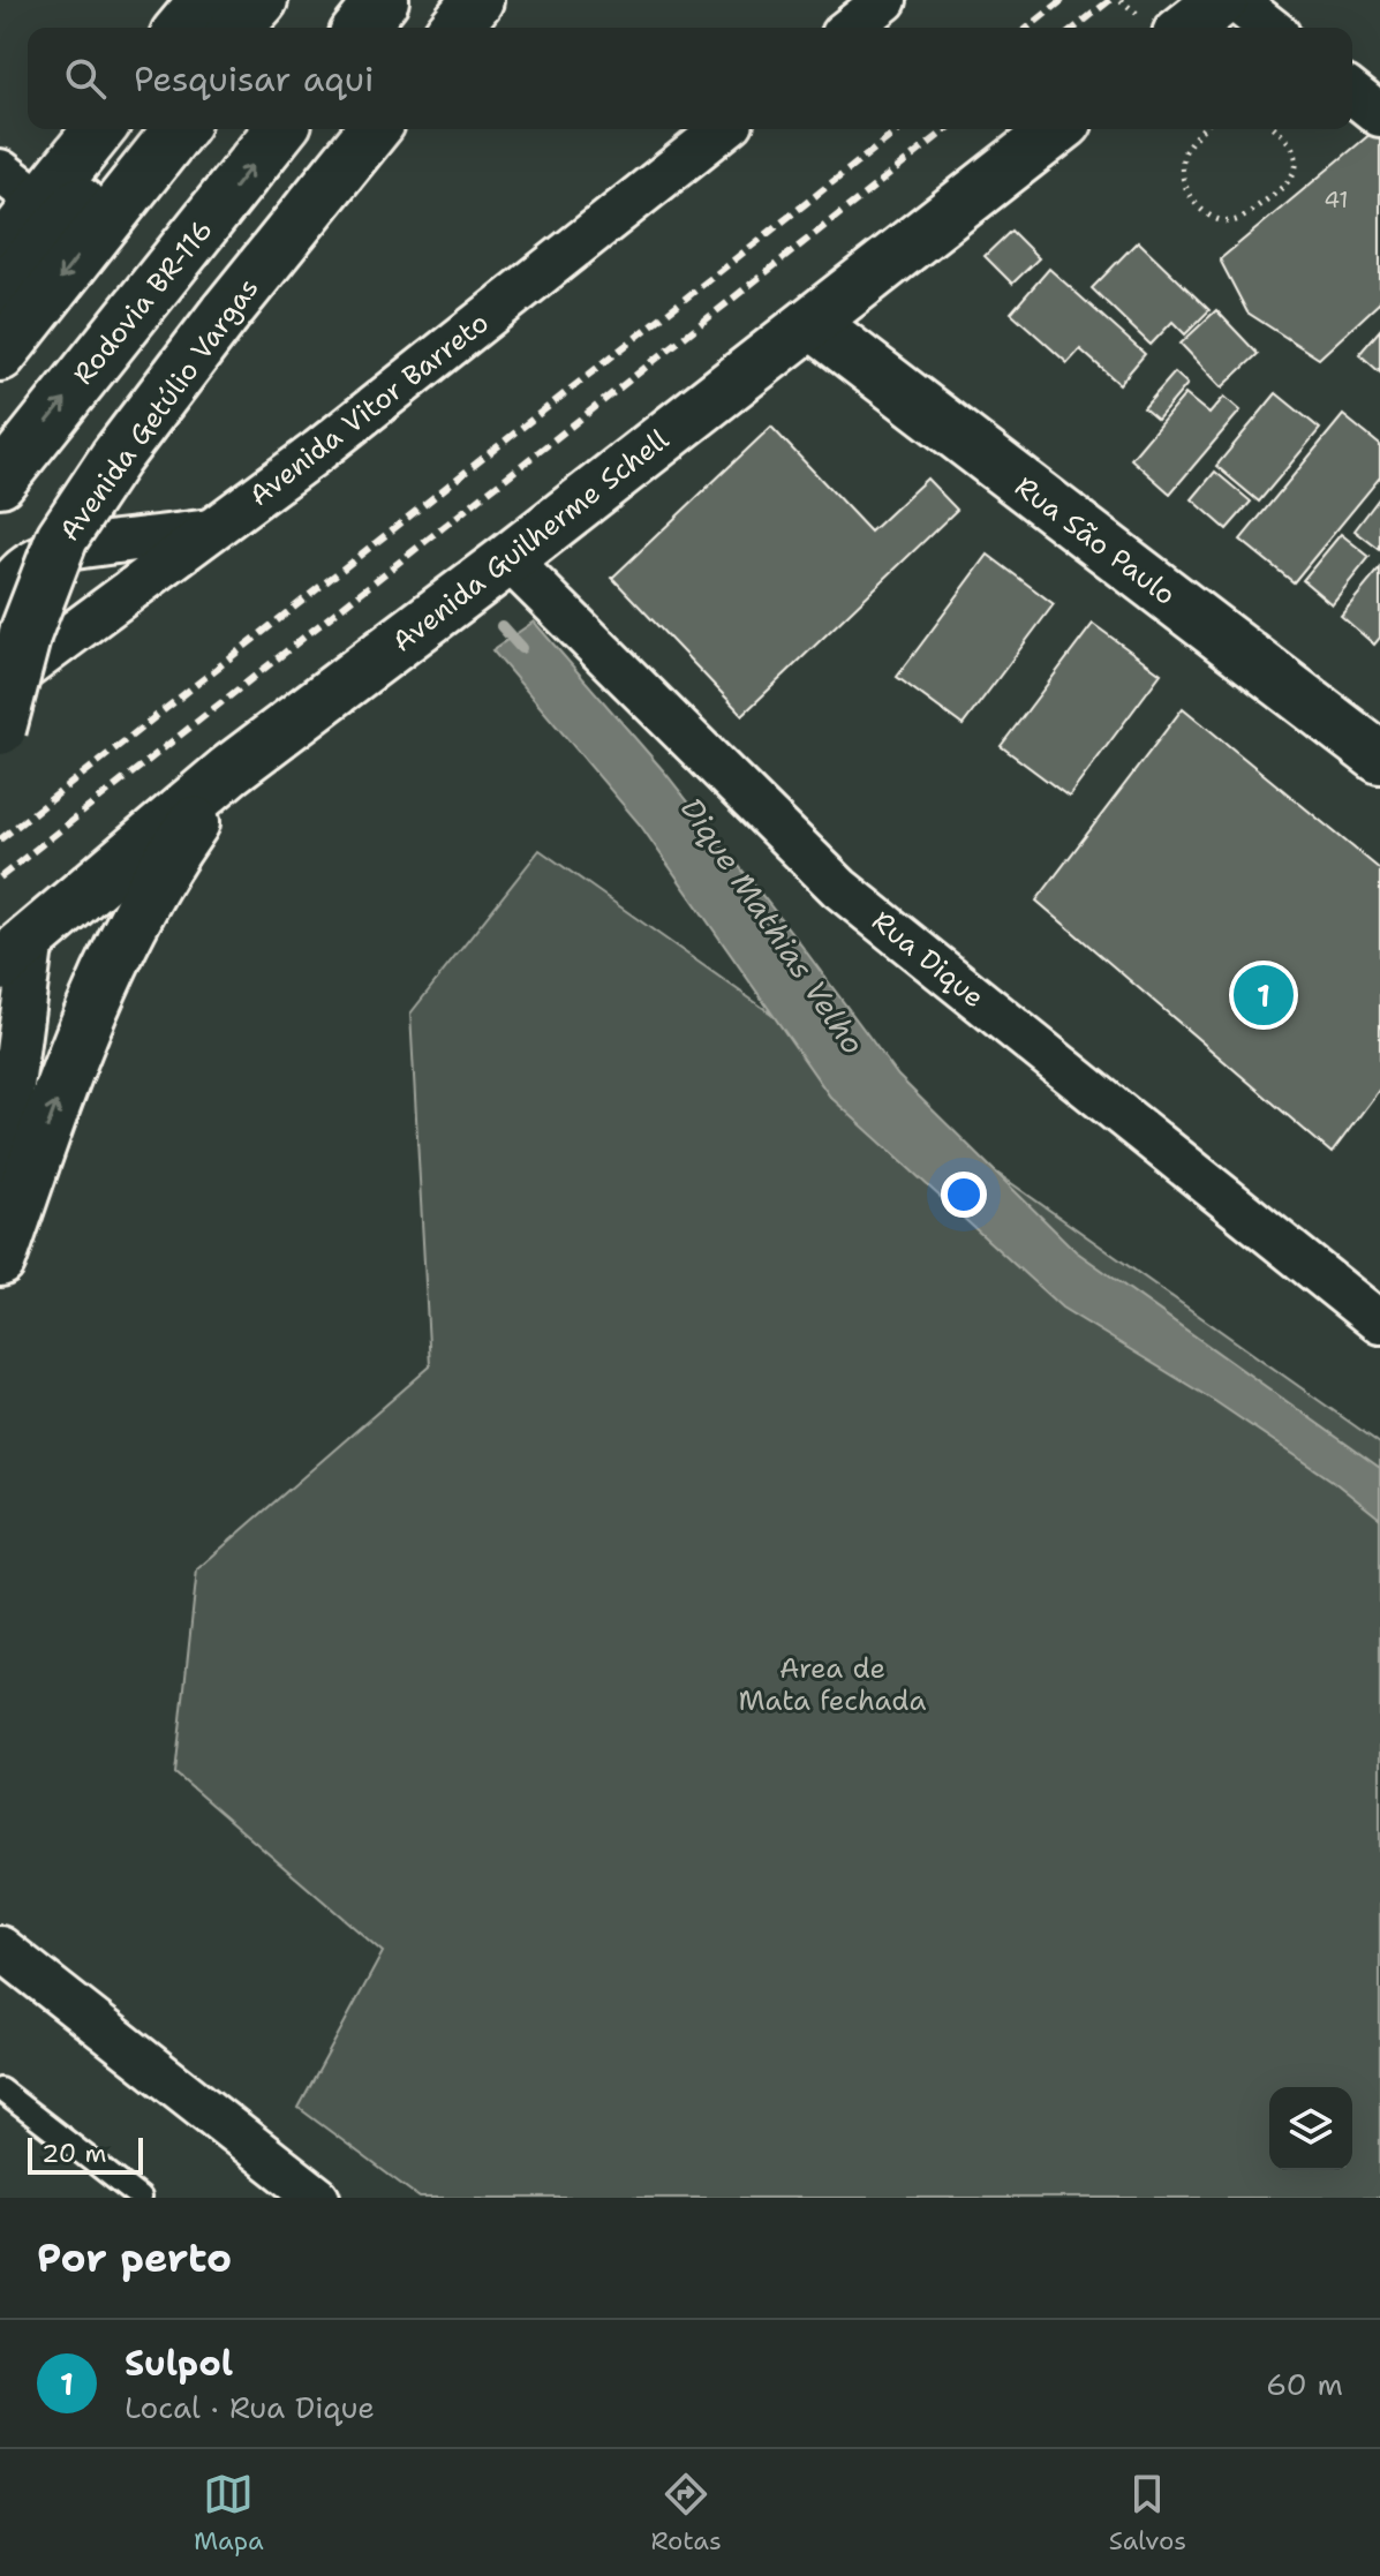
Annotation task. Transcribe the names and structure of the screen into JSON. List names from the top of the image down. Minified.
{"streets":{"main road":["Rodovia BR-116","Avenida Getúlio Vargas","Avenida Guilherme Schell","Rua São Paulo"],"street":["Avenida Vitor Barreto","Rua Dique"]},"crossings":[["Avenida Guilherme Schell","Rua São Paulo"],["Avenida Guilherme Schell","Rua Dique"]],"water":["Dique Mathias Velho"],"parks":["Area de Mata fechada"],"house_numbers":["41"],"scale_bar":"20 m","page":{"search":"Pesquisar aqui","pins":"1","scale":"20 m","heading":"Por perto","list":[{"mark":"1","name":"Sulpol","note":"Local · Rua Dique","value":"60 m"}],"nav":["Mapa","Rotas","Salvos"]}}
